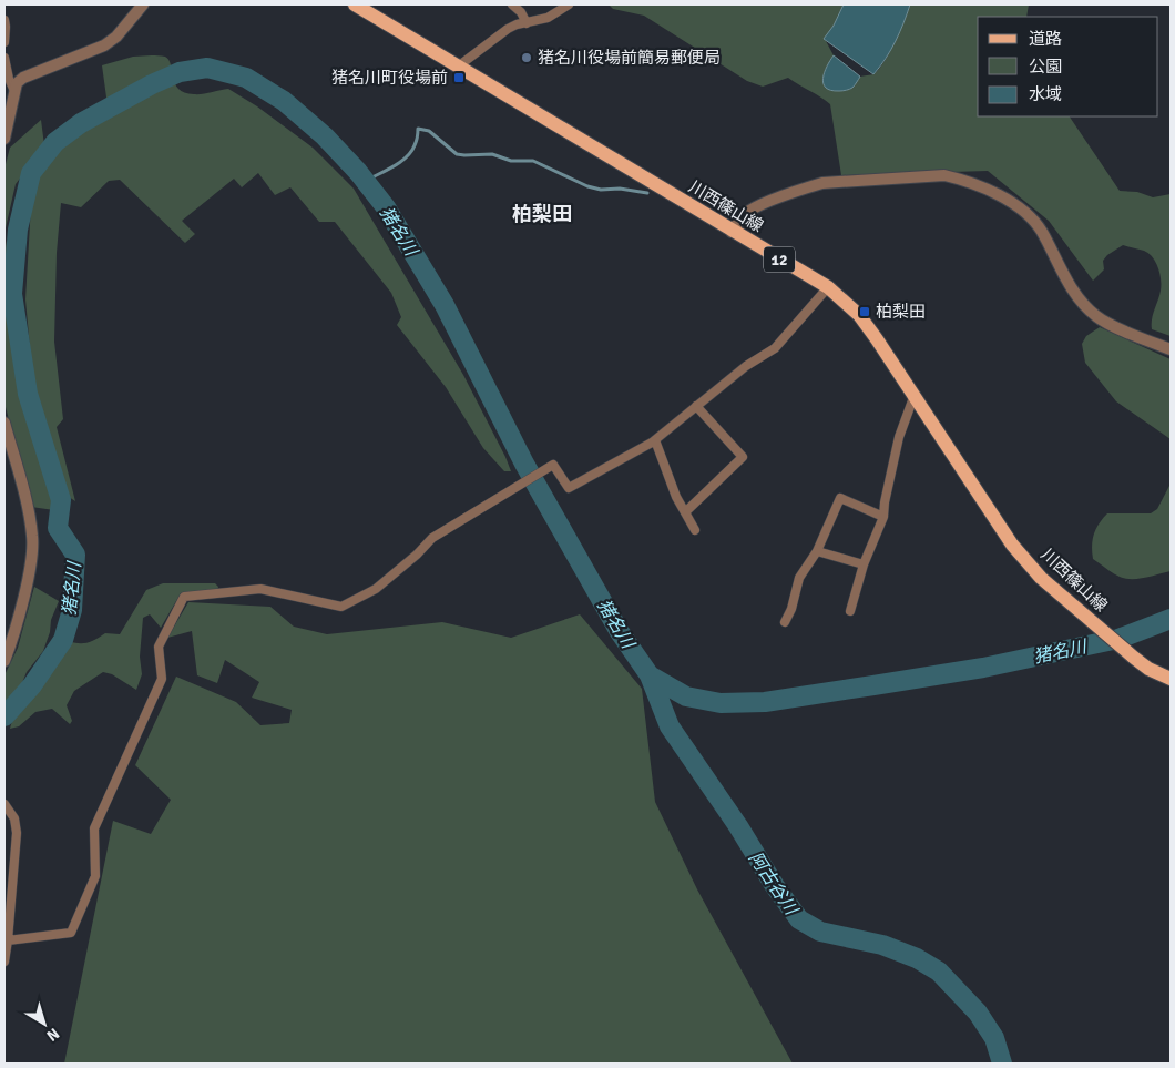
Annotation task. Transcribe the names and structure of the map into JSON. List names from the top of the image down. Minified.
{"streets":{"main road":["川西篠山線","12"]},"districts":["柏梨田"],"water":["猪名川","阿古谷川"],"places":{"other":["猪名川役場前簡易郵便局"],"transit":["猪名川町役場前","柏梨田"]},"legend":["道路","公園","水域"],"north":"bottom right"}
